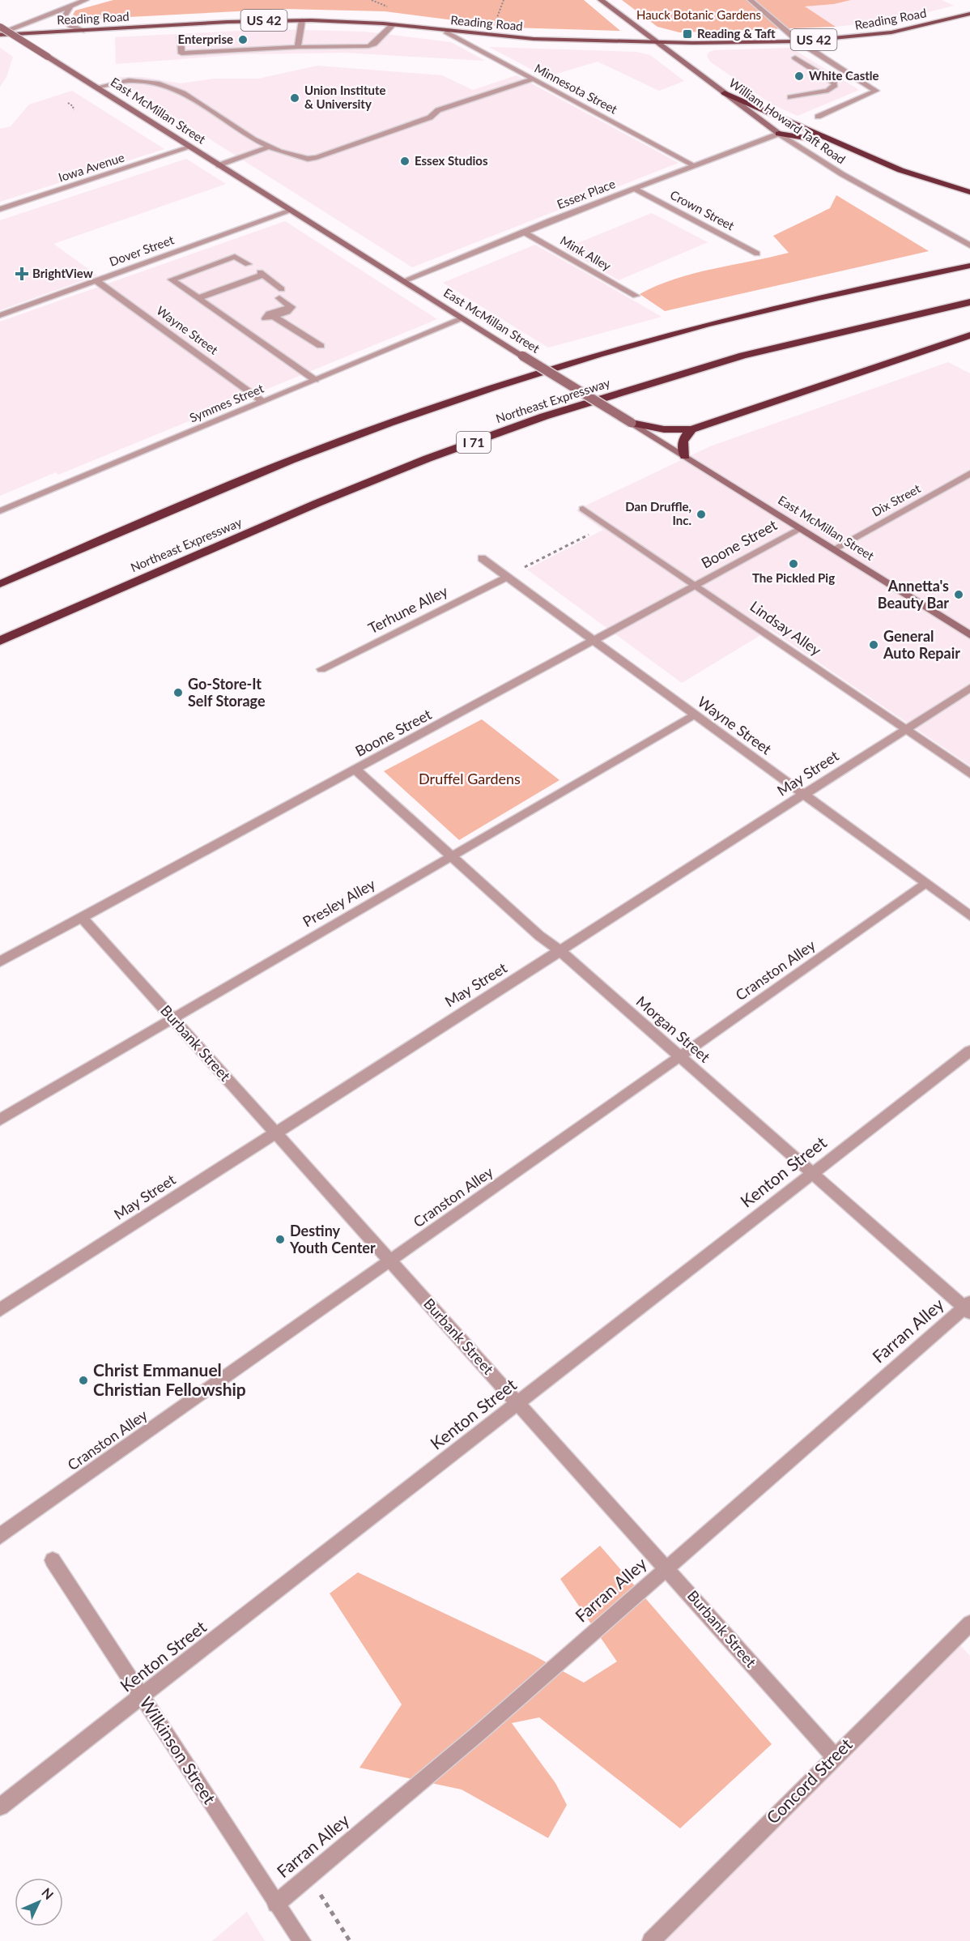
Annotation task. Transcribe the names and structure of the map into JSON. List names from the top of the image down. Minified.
{"streets":{"highway":["Northeast Expressway","I 71"],"main road":["Reading Road","US 42","East McMillan Street","William Howard Taft Road"],"street":["Minnesota Street","Iowa Avenue","Essex Place","Crown Street","Dover Street","Mink Alley","Wayne Street","Symmes Street","Dix Street","Boone Street","Terhune Alley","Lindsay Alley","May Street","Presley Alley","Cranston Alley","Morgan Street","Burbank Street","Kenton Street","Farran Alley","Wilkinson Street","Concord Street"]},"crossings":[["Reading Road","Minnesota Street"],["Reading Road","William Howard Taft Road"],["Minnesota Street","Essex Place"],["East McMillan Street","Iowa Avenue"],["East McMillan Street","Essex Place"],["East McMillan Street","Dover Street"],["East McMillan Street","Symmes Street"],["East McMillan Street","Dix Street"],["East McMillan Street","Boone Street"],["William Howard Taft Road","Essex Place"],["Essex Place","Crown Street"],["Essex Place","Mink Alley"],["Dover Street","Wayne Street"],["Wayne Street","Symmes Street"],["Wayne Street","Boone Street"],["Wayne Street","Terhune Alley"],["Wayne Street","May Street"],["Wayne Street","Presley Alley"],["Wayne Street","Cranston Alley"],["Boone Street","Lindsay Alley"],["Boone Street","Morgan Street"],["Boone Street","Burbank Street"],["Lindsay Alley","May Street"],["May Street","Morgan Street"],["May Street","Burbank Street"],["Presley Alley","Morgan Street"],["Presley Alley","Burbank Street"],["Cranston Alley","Morgan Street"],["Cranston Alley","Burbank Street"],["Morgan Street","Kenton Street"],["Morgan Street","Farran Alley"],["Burbank Street","Kenton Street"],["Burbank Street","Farran Alley"],["Burbank Street","Concord Street"],["Kenton Street","Wilkinson Street"],["Farran Alley","Wilkinson Street"]],"parks":["Hauck Botanic Gardens","Druffel Gardens"],"places":{"transit":["Reading & Taft"],"other":["Enterprise","White Castle","Union Institute & University","Essex Studios","Dan Druffle, Inc.","The Pickled Pig","Annetta's Beauty Bar","General Auto Repair","Go-Store-It Self Storage","Destiny Youth Center","Christ Emmanuel Christian Fellowship"],"health":["BrightView"]},"north":"top right"}
